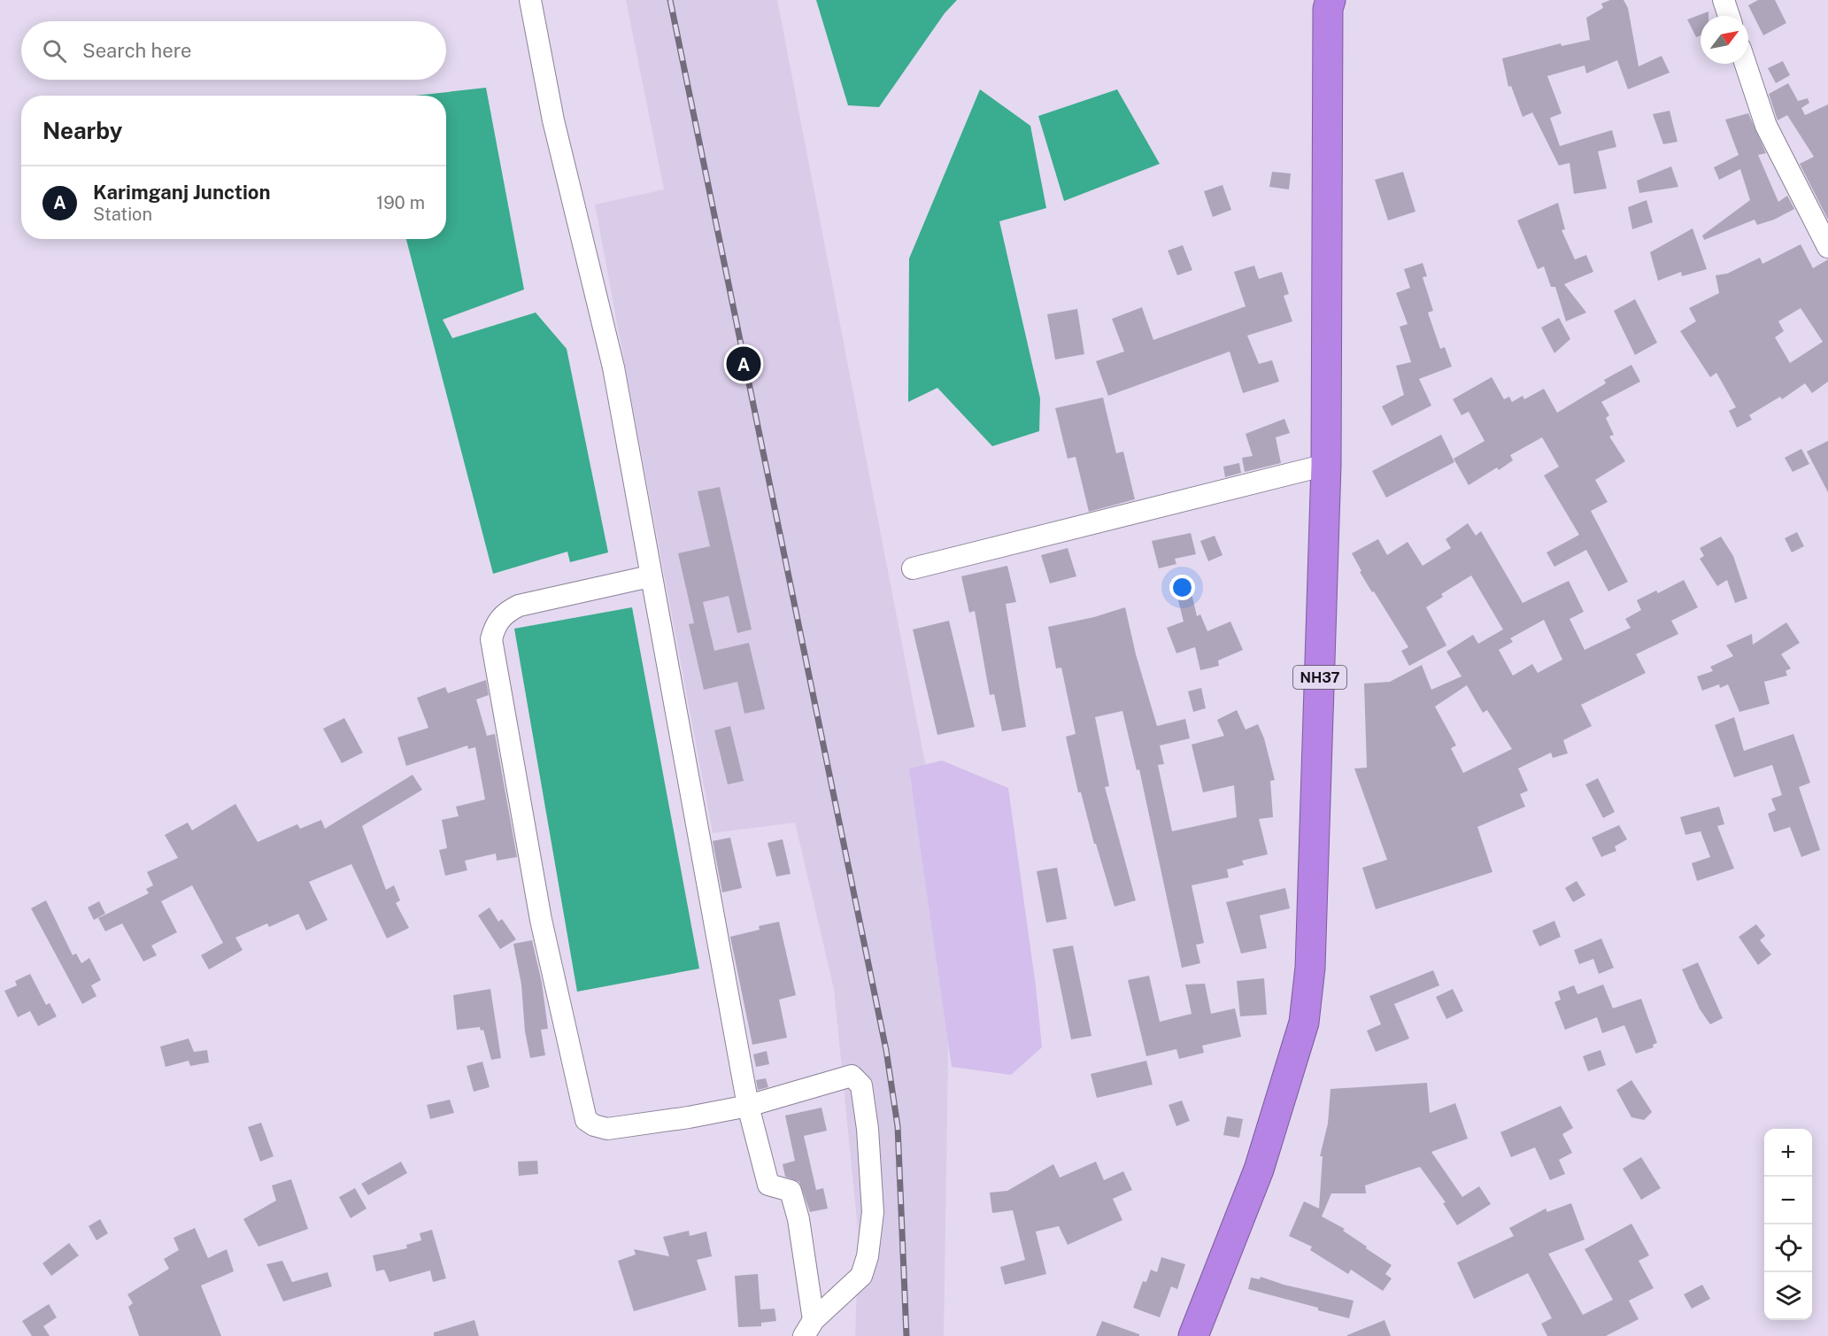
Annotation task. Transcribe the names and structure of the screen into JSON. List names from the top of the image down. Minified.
{"streets":{"highway":["NH37"]},"north":"top right","page":{"search":"Search here","heading":"Nearby","list":[{"mark":"A","name":"Karimganj Junction","note":"Station","value":"190 m"}],"pins":"A","map_buttons":["+","−"]}}
